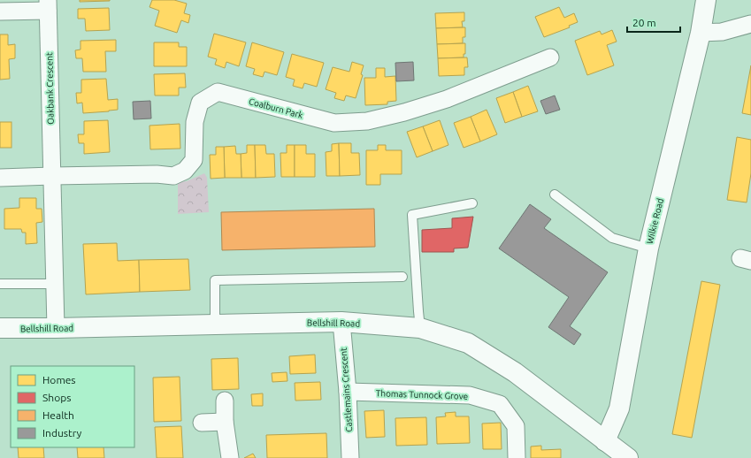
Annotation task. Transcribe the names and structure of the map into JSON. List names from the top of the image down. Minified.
{"streets":{"main road":["Wilkie Road","Bellshill Road"],"street":["Oakbank Crescent","Coalburn Park","Castlemains Crescent","Thomas Tunnock Grove"]},"crossings":[["Oakbank Crescent","Coalburn Park"],["Oakbank Crescent","Bellshill Road"],["Wilkie Road","Bellshill Road"],["Bellshill Road","Castlemains Crescent"],["Castlemains Crescent","Thomas Tunnock Grove"]],"legend":["Homes","Shops","Health","Industry"],"scale_bar":"20 m"}
